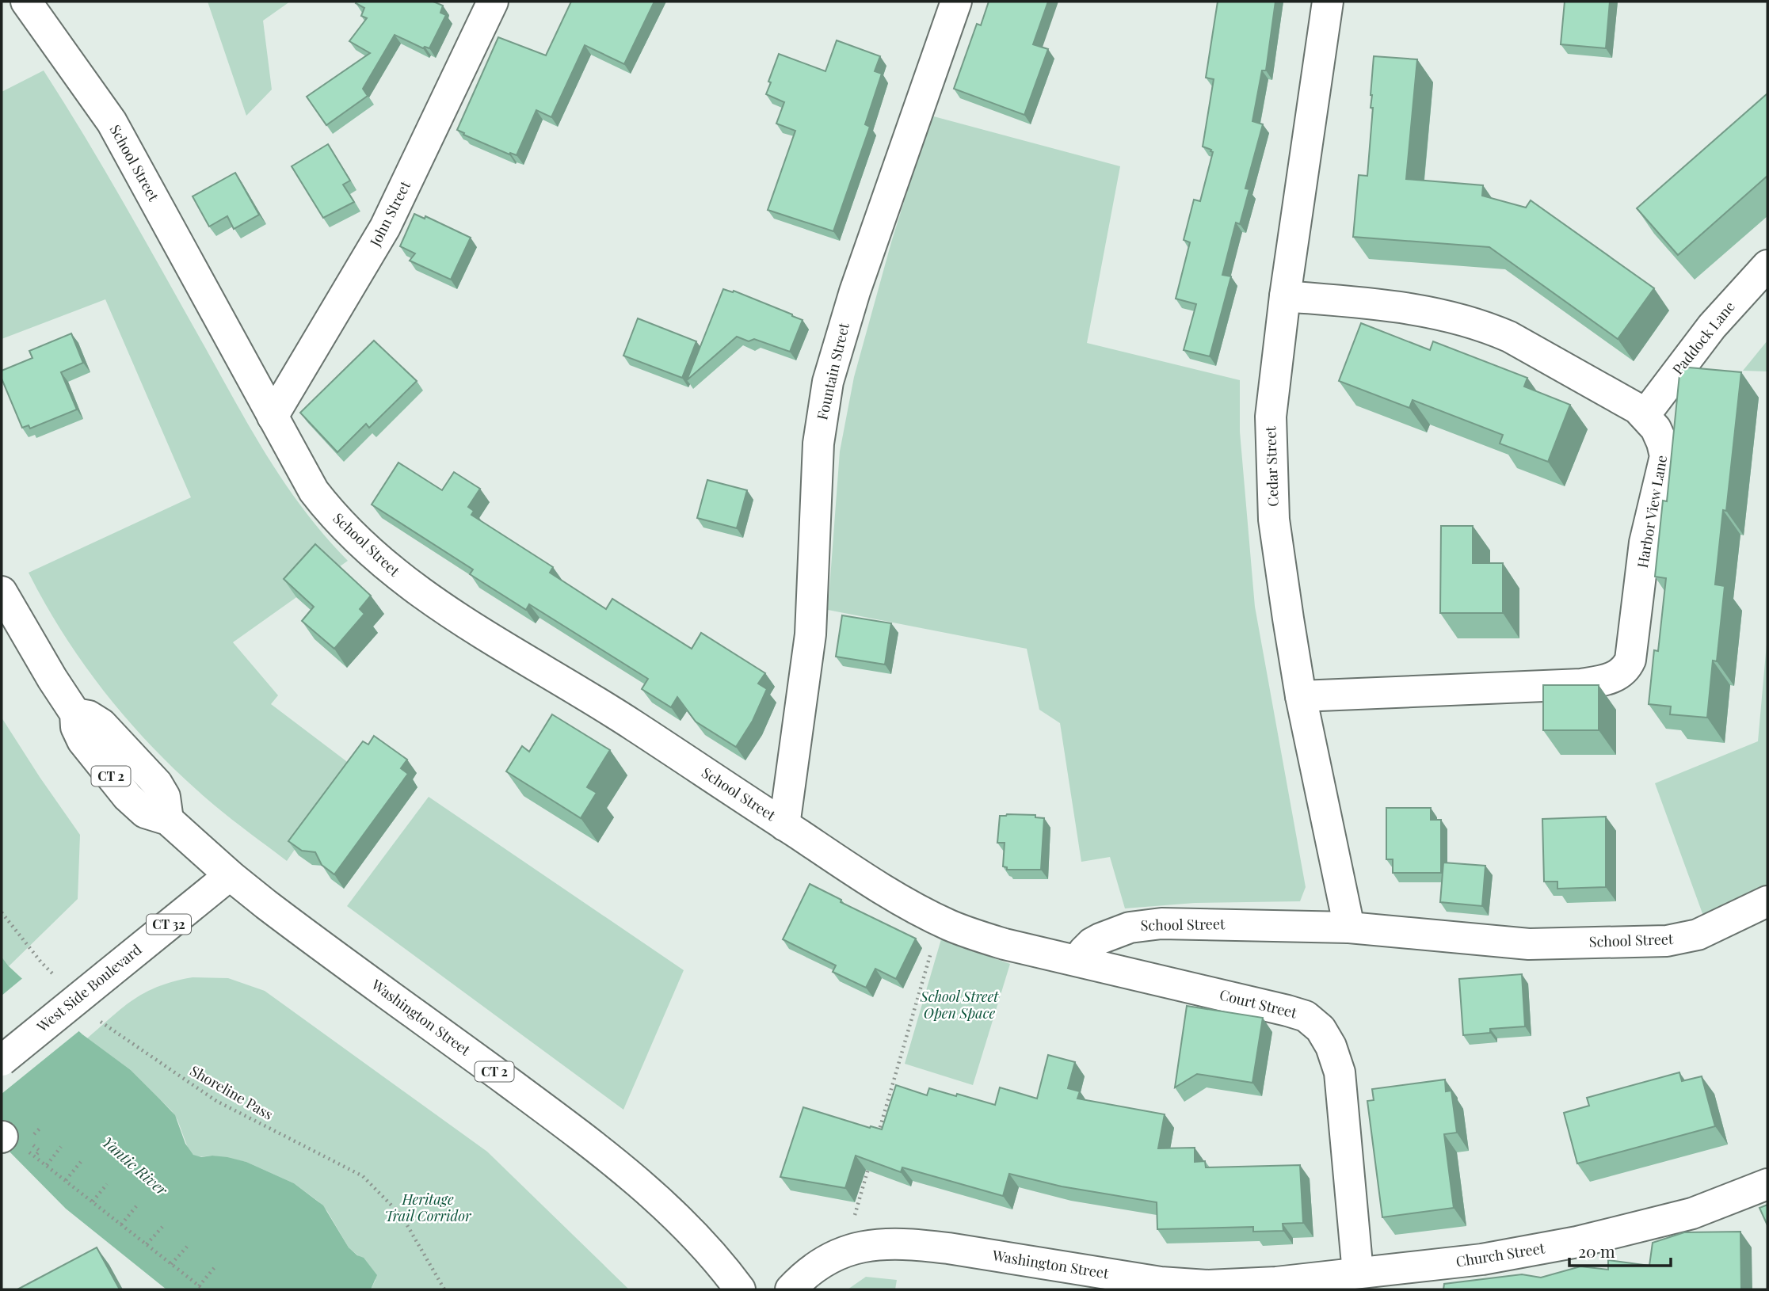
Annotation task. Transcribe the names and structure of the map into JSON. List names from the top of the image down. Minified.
{"streets":{"main road":["School Street","John Street","Paddock Lane","Fountain Street","Cedar Street","Harbor View Lane","CT 2","CT 32","West Side Boulevard","Court Street","Washington Street","Church Street"],"path":["Shoreline Pass"]},"crossings":[["School Street","John Street"],["School Street","Fountain Street"],["School Street","Cedar Street"],["School Street","Court Street"],["Paddock Lane","Harbor View Lane"],["Cedar Street","Harbor View Lane"],["West Side Boulevard","Washington Street"],["Court Street","Washington Street"],["Court Street","Church Street"],["Washington Street","Church Street"]],"water":["Yantic River"],"parks":["School Street Open Space","Heritage Trail Corridor"],"scale_bar":"20 m"}
